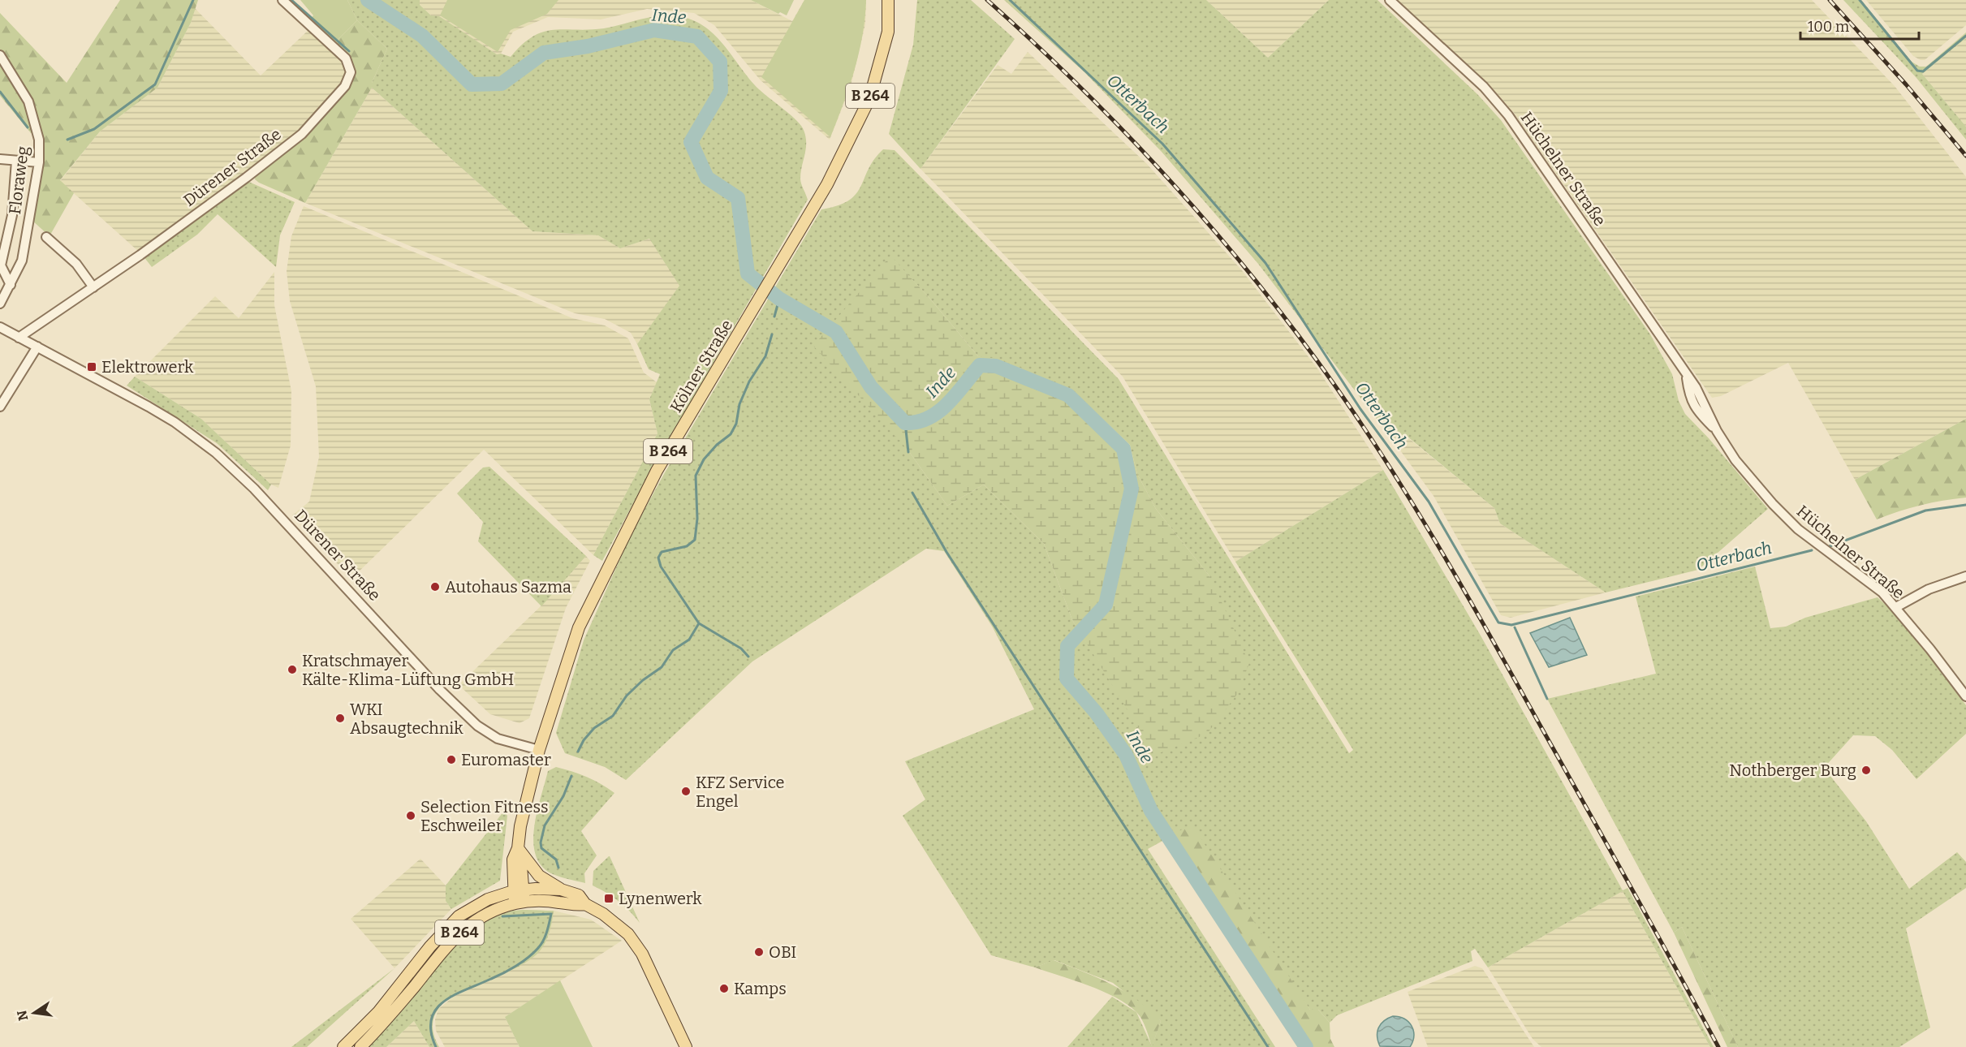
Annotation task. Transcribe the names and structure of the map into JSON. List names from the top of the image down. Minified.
{"streets":{"main road":["B 264","Kölner Straße"],"street":["Dürener Straße","Hüchelner Straße","Floraweg"]},"crossings":[["B 264","Dürener Straße"],["B 264","Kölner Straße"],["Dürener Straße","Kölner Straße"]],"water":["Inde","Otterbach"],"places":{"transit":["Elektrowerk","Lynenwerk"],"other":["Autohaus Sazma","Kratschmayer Kälte-Klima-Lüftung GmbH","WKI Absaugtechnik","Euromaster","Nothberger Burg","KFZ Service Engel","Selection Fitness Eschweiler","OBI","Kamps"]},"scale_bar":"100 m","north":"left"}
